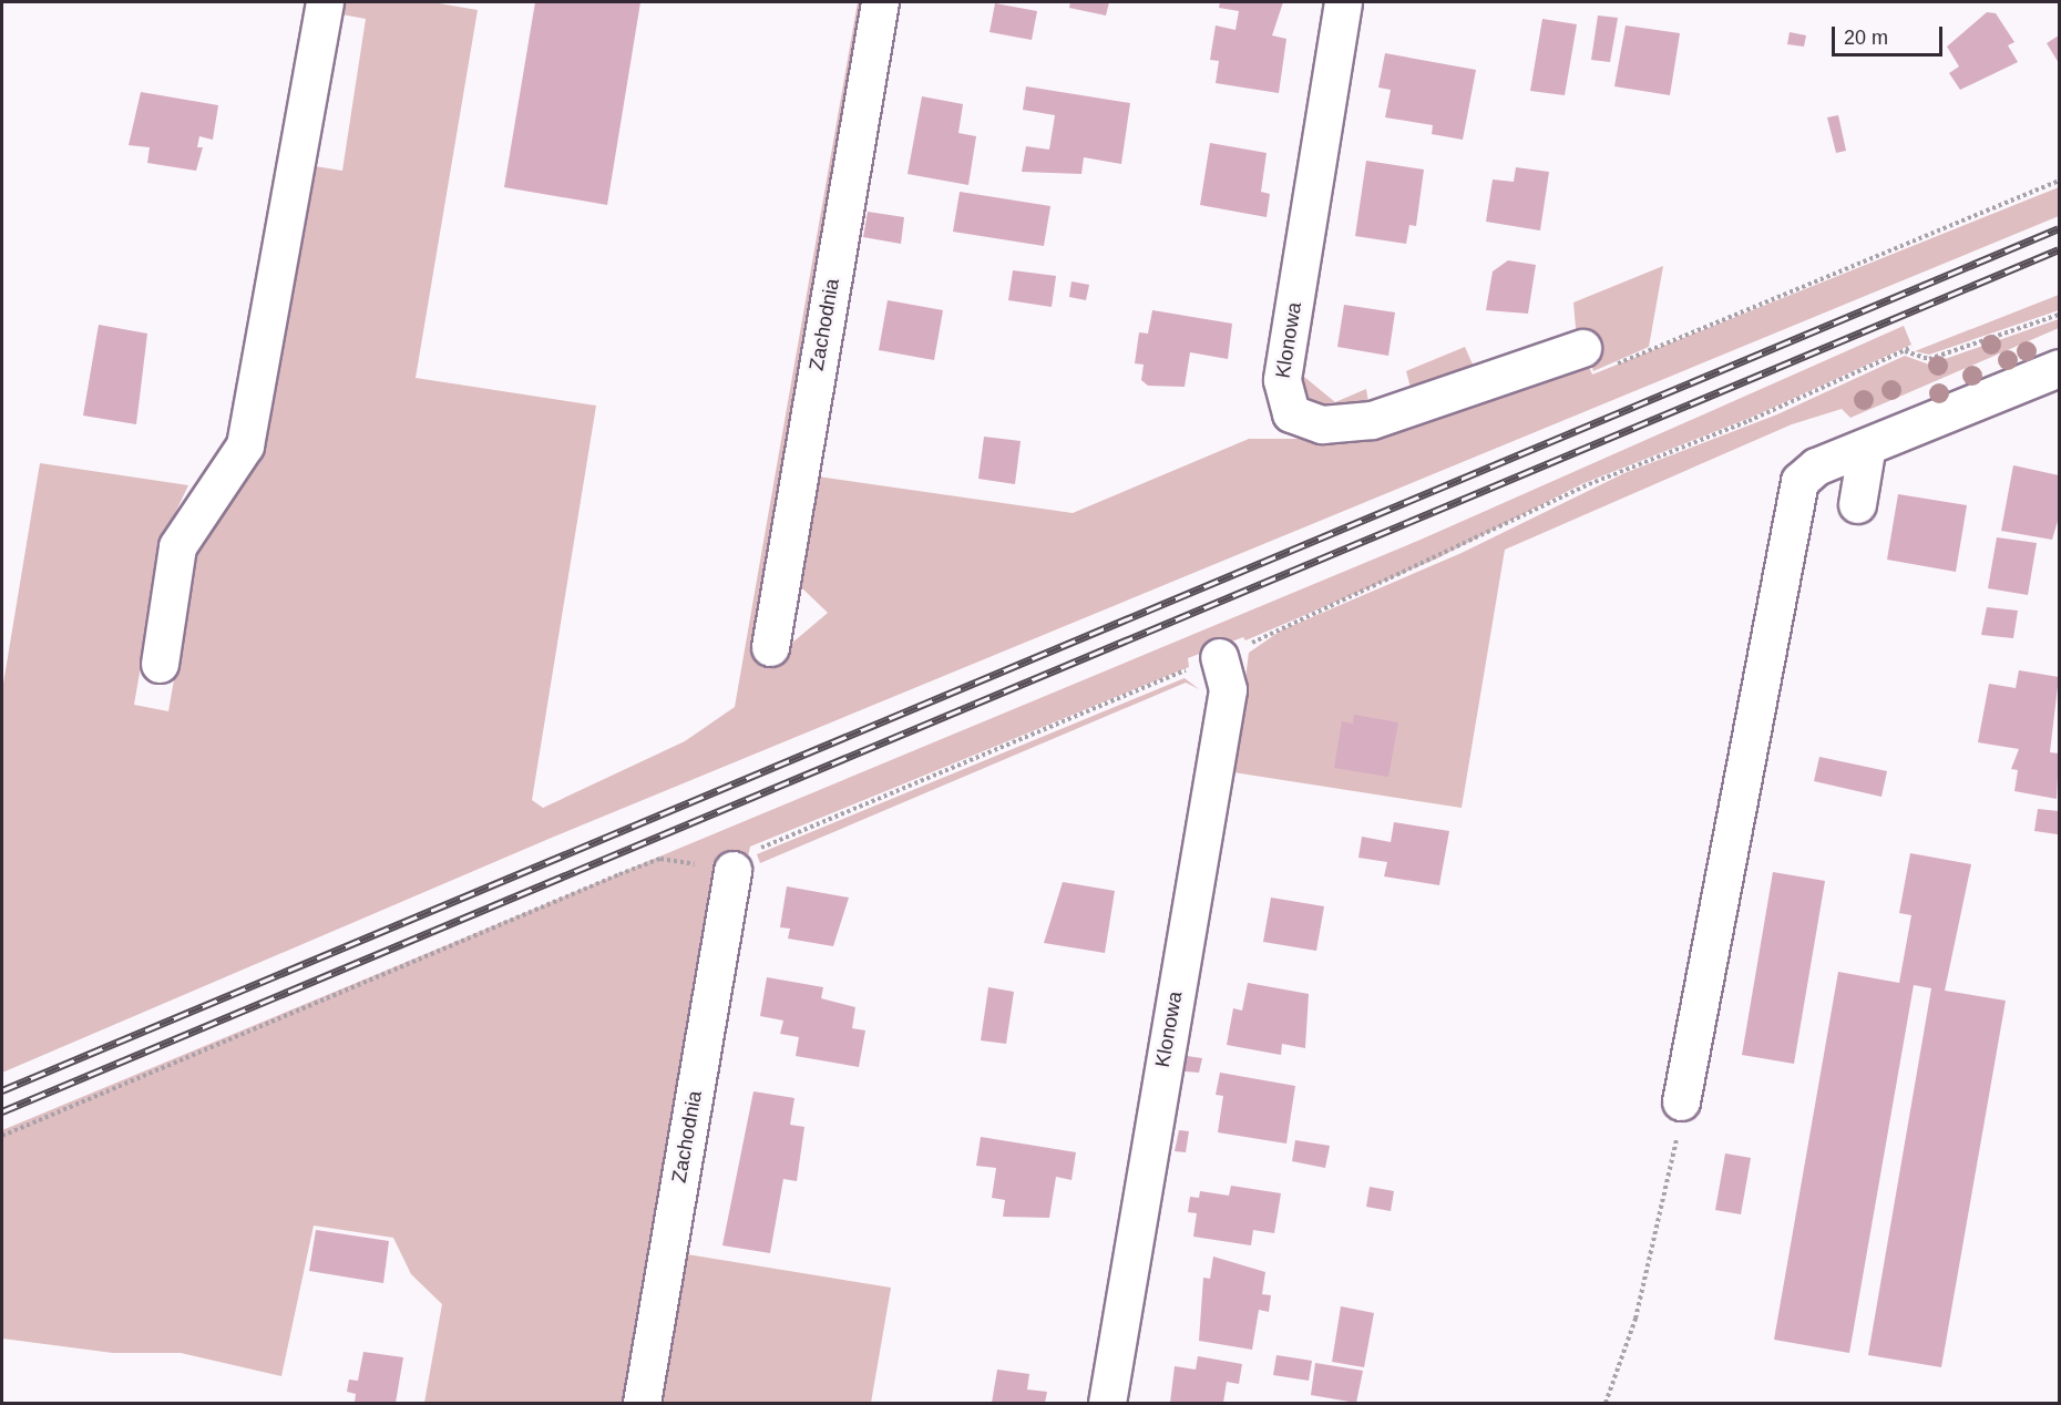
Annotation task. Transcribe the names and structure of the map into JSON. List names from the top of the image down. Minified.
{"streets":{"street":["Zachodnia","Klonowa"]},"scale_bar":"20 m"}
